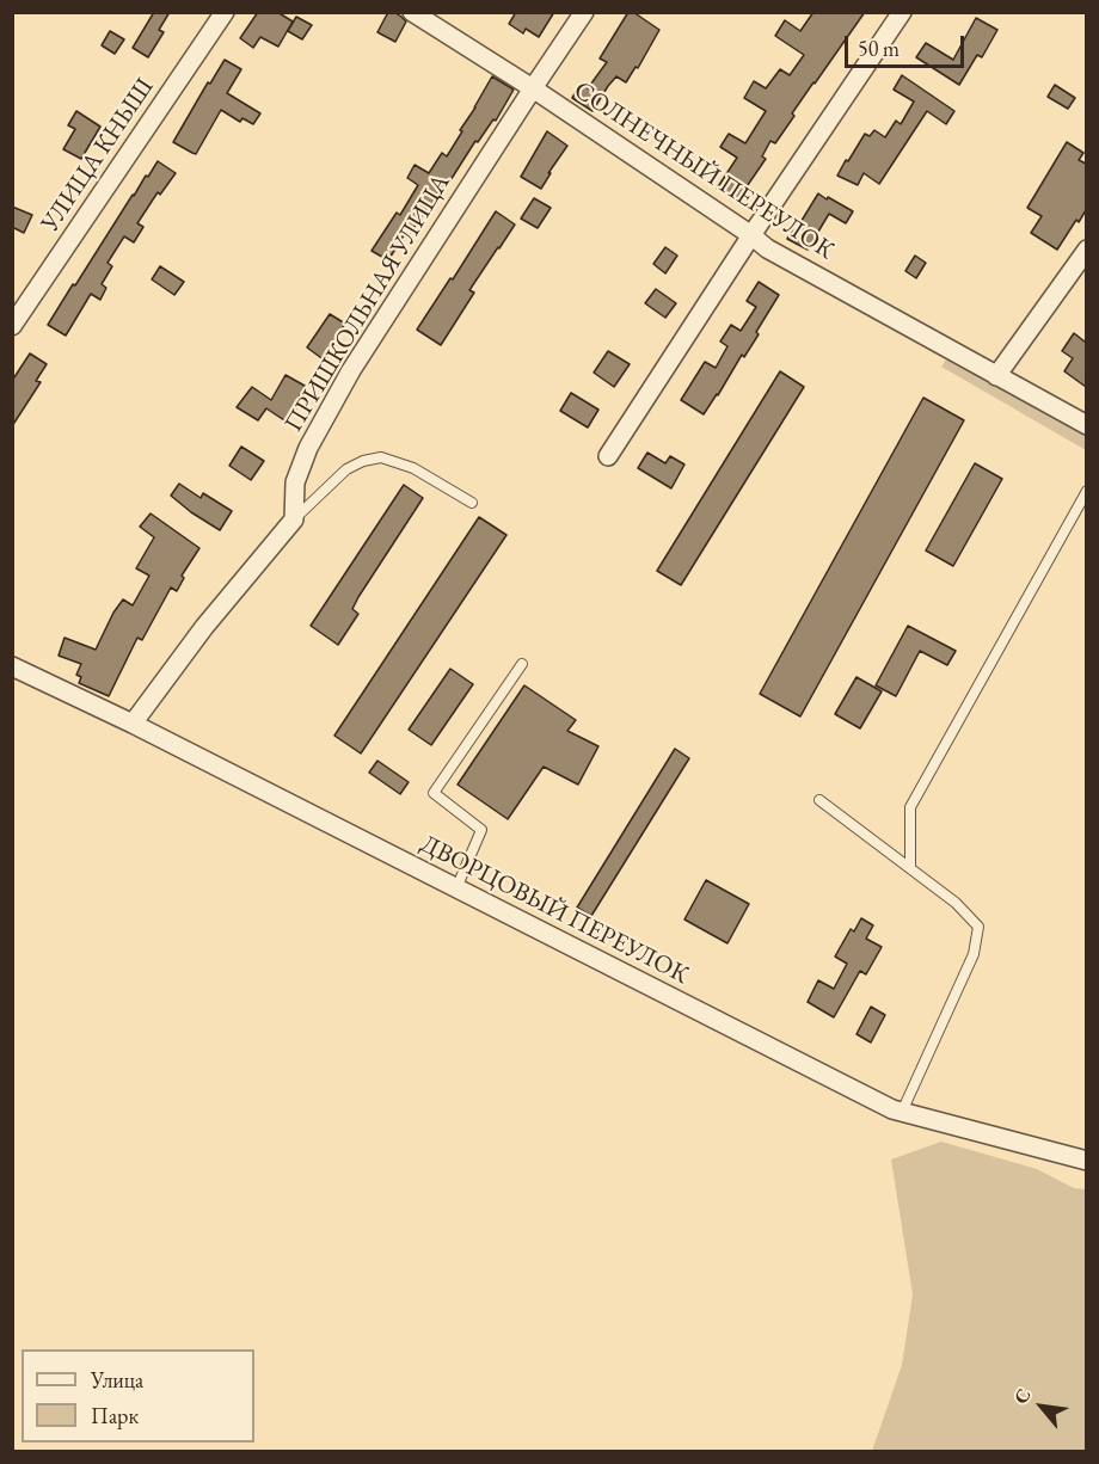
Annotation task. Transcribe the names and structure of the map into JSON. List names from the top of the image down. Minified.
{"streets":{"street":["УЛИЦА КНЫШ","СОЛНЕЧНЫЙ ПЕРЕУЛОК","ПРИШКОЛЬНАЯ УЛИЦА","ДВОРЦОВЫЙ ПЕРЕУЛОК"]},"crossings":[["СОЛНЕЧНЫЙ ПЕРЕУЛОК","ПРИШКОЛЬНАЯ УЛИЦА"]],"legend":["Улица","Парк"],"scale_bar":"50 m","north":"top left"}
